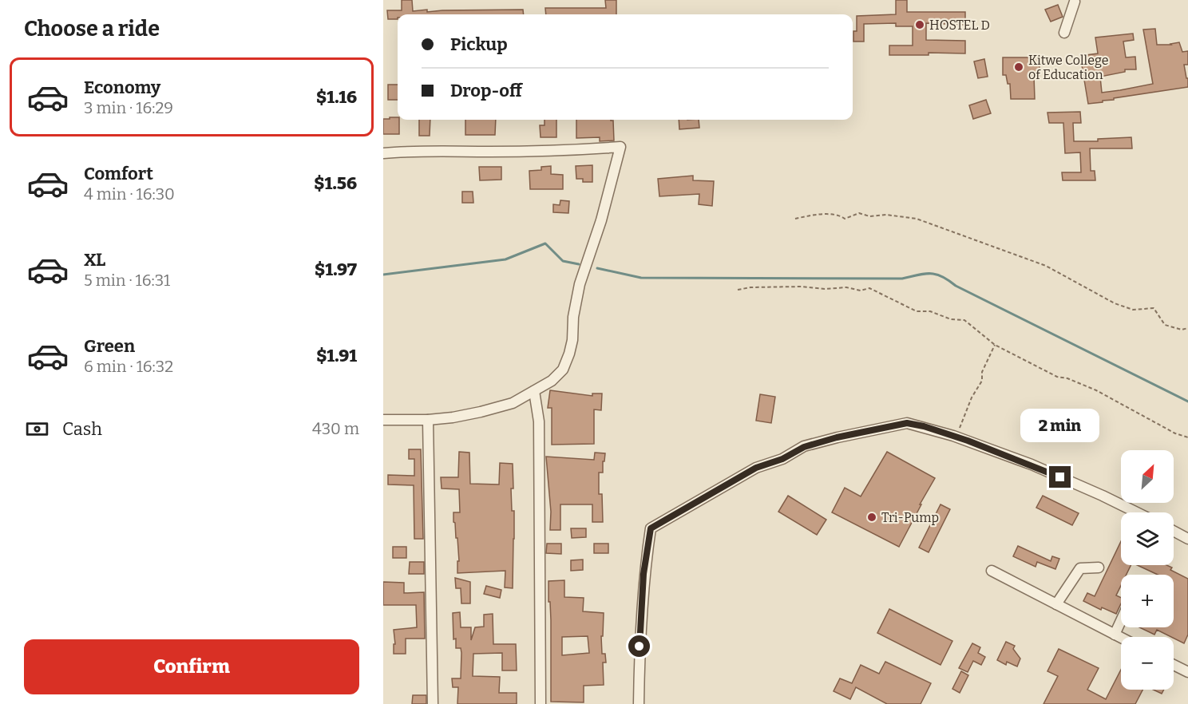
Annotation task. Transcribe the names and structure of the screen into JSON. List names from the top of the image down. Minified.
{"places":["HOSTEL D","Kitwe College of Education","Tri-Pump"],"north":"top right","page":{"heading":"Choose a ride","banner":["Pickup","Drop-off"],"list":[{"name":"Economy","note":"3 min · 16:29","value":"$1.16"},{"name":"Comfort","note":"4 min · 16:30","value":"$1.56"},{"name":"XL","note":"5 min · 16:31","value":"$1.97"},{"name":"Green","note":"6 min · 16:32","value":"$1.91"}],"pay":["Cash","430 m"],"bubble":"2 min","map_buttons":["+","−"],"buttons":"Confirm"}}
